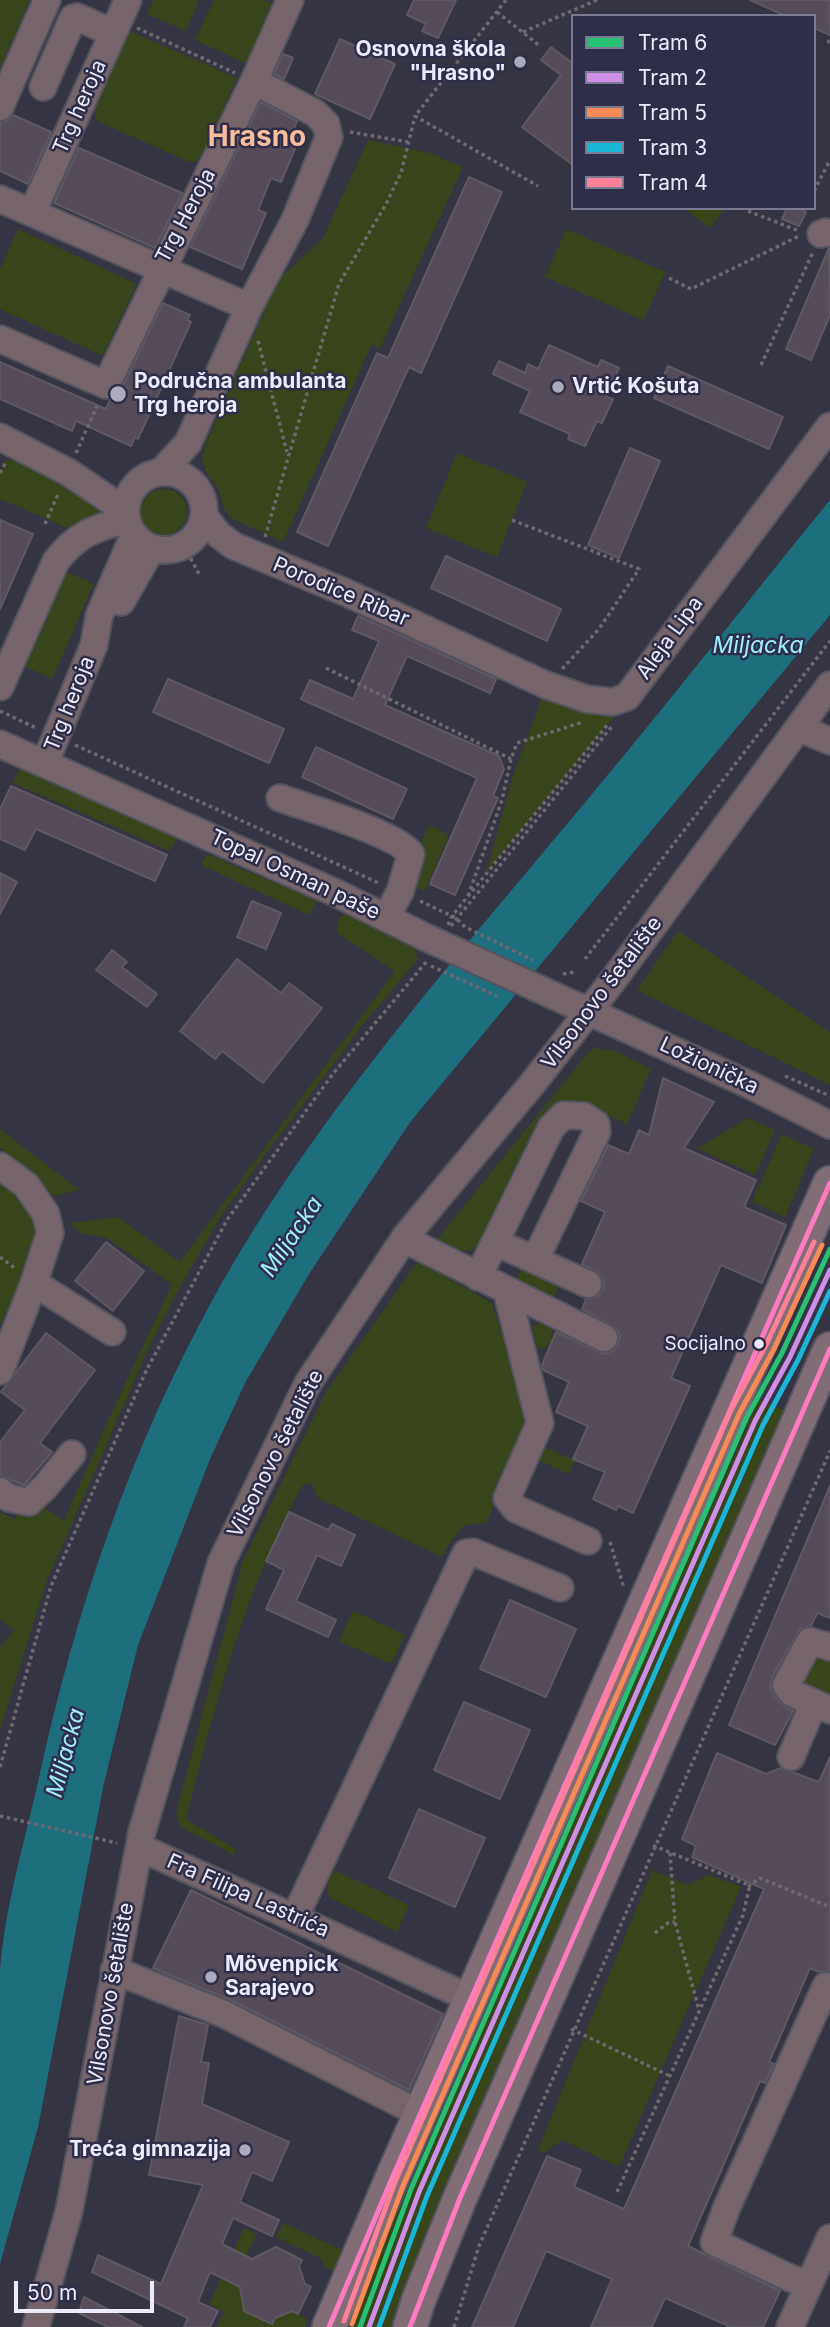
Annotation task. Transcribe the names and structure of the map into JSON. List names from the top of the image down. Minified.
{"streets":{"street":["Trg heroja","Trg Heroja","Porodice Ribar","Aleja Lipa","Topal Osman paše","Vilsonovo šetalište","Ložionička","Fra Filipa Lastrića"]},"crossings":[["Trg heroja","Trg Heroja"],["Trg heroja","Porodice Ribar"],["Trg heroja","Topal Osman paše"],["Porodice Ribar","Aleja Lipa"],["Topal Osman paše","Vilsonovo šetalište"],["Topal Osman paše","Ložionička"],["Vilsonovo šetalište","Ložionička"],["Vilsonovo šetalište","Fra Filipa Lastrića"]],"districts":["Hrasno"],"water":["Miljacka"],"places":["Osnovna škola \"Hrasno\"","Vrtić Košuta","Područna ambulanta Trg heroja","Socijalno","Mövenpick Sarajevo","Treća gimnazija"],"lines":["tram line 4","tram line 5","tram line 6","tram line 2","tram line 3"],"legend":["Tram 6","Tram 2","Tram 5","Tram 3","Tram 4"],"scale_bar":"50 m"}
